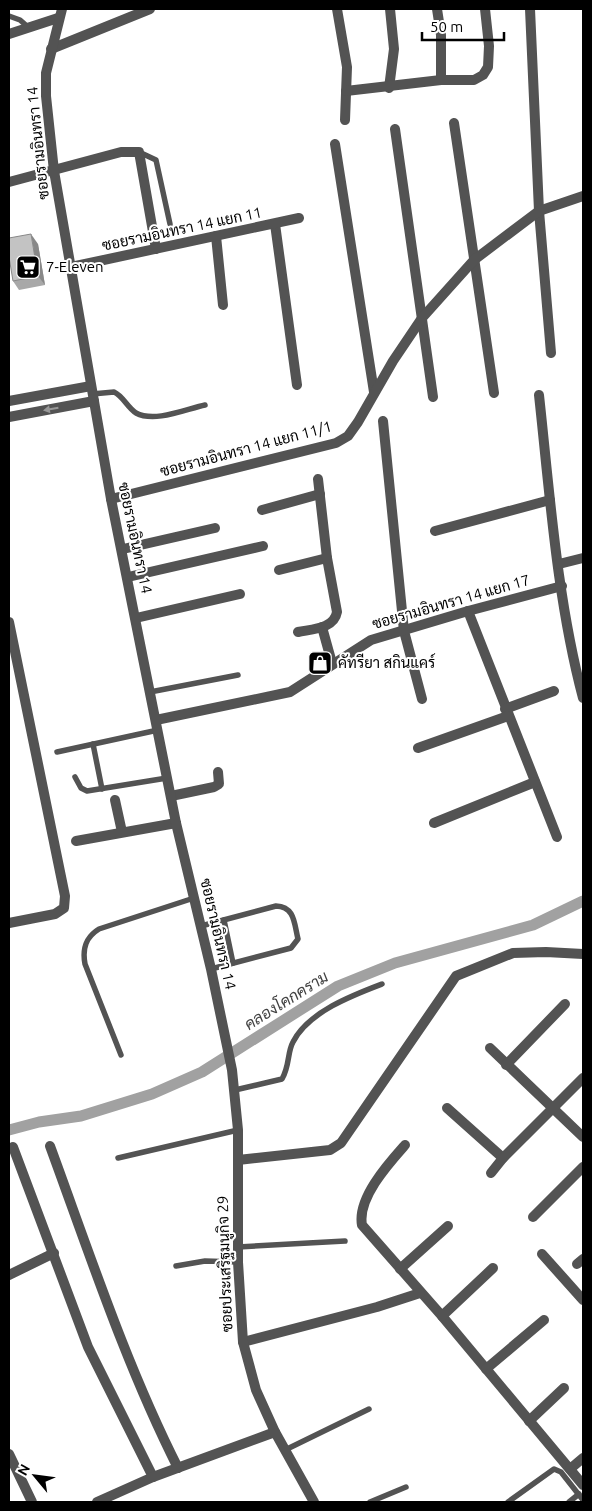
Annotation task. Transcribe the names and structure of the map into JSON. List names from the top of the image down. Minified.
{"streets":{"street":["ซอยรามอินทรา 14","ซอยรามอินทรา 14 แยก 11","ซอยรามอินทรา 14 แยก 11/1","ซอยรามอินทรา 14 แยก 17","ซอยประเสริฐมนูกิจ 29"]},"crossings":[["ซอยรามอินทรา 14","ซอยรามอินทรา 14 แยก 11"],["ซอยรามอินทรา 14","ซอยรามอินทรา 14 แยก 11/1"],["ซอยรามอินทรา 14","ซอยรามอินทรา 14 แยก 17"],["ซอยรามอินทรา 14","ซอยประเสริฐมนูกิจ 29"]],"water":["คลองโคกคราม"],"places":{"supermarket":["7-Eleven"],"shop":["คัทรียา สกินแคร์"]},"scale_bar":"50 m","north":"top left"}
